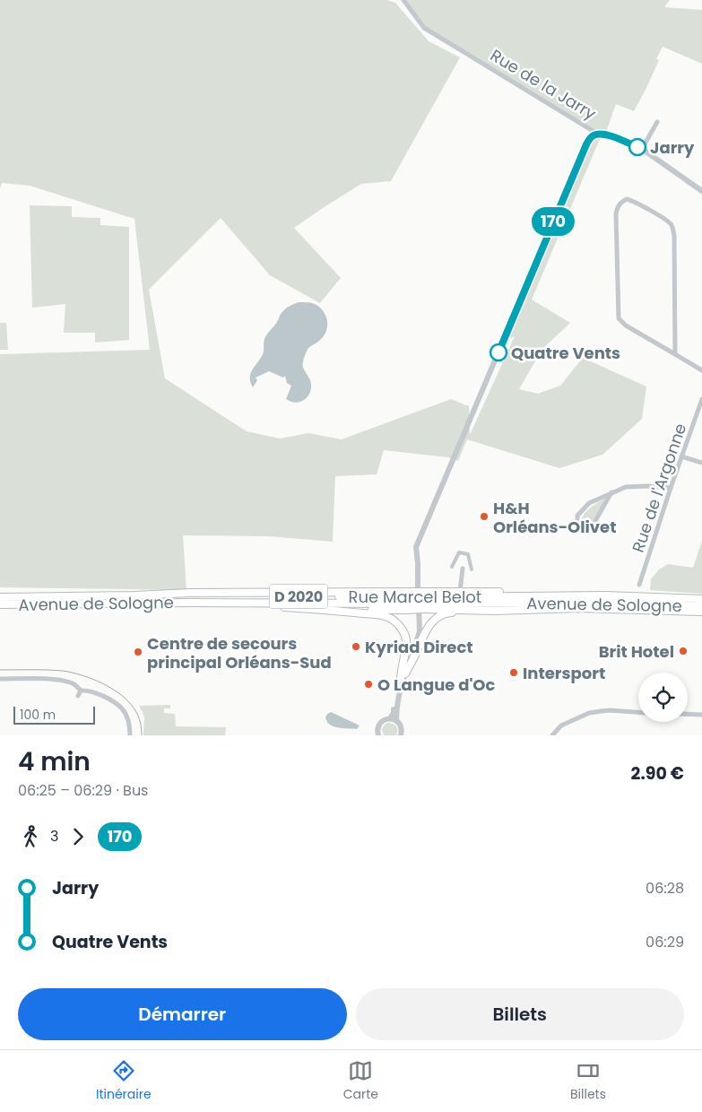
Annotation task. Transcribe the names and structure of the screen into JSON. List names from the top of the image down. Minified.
{"streets":{"main road":["D 2020","Rue Marcel Belot","Avenue de Sologne"],"street":["Rue de la Jarry","Rue de l'Argonne"]},"crossings":[["Rue Marcel Belot","Avenue de Sologne"]],"places":["Jarry","Quatre Vents","H&H Orléans-Olivet","Kyriad Direct","Brit Hotel","Centre de secours principal Orléans-Sud","Intersport","O Langue d'Oc"],"lines":["bus line 170"],"scale_bar":"100 m","page":{"on_map":"170","scale":"100 m","heading":["4 min","06:25 – 06:29 · Bus","2.90 €"],"legs":["3","170"],"list":[{"name":"Jarry","value":"06:28"},{"name":"Quatre Vents","value":"06:29"}],"buttons":["Démarrer","Billets"],"tabs":["Itinéraire","Carte","Billets"]}}
